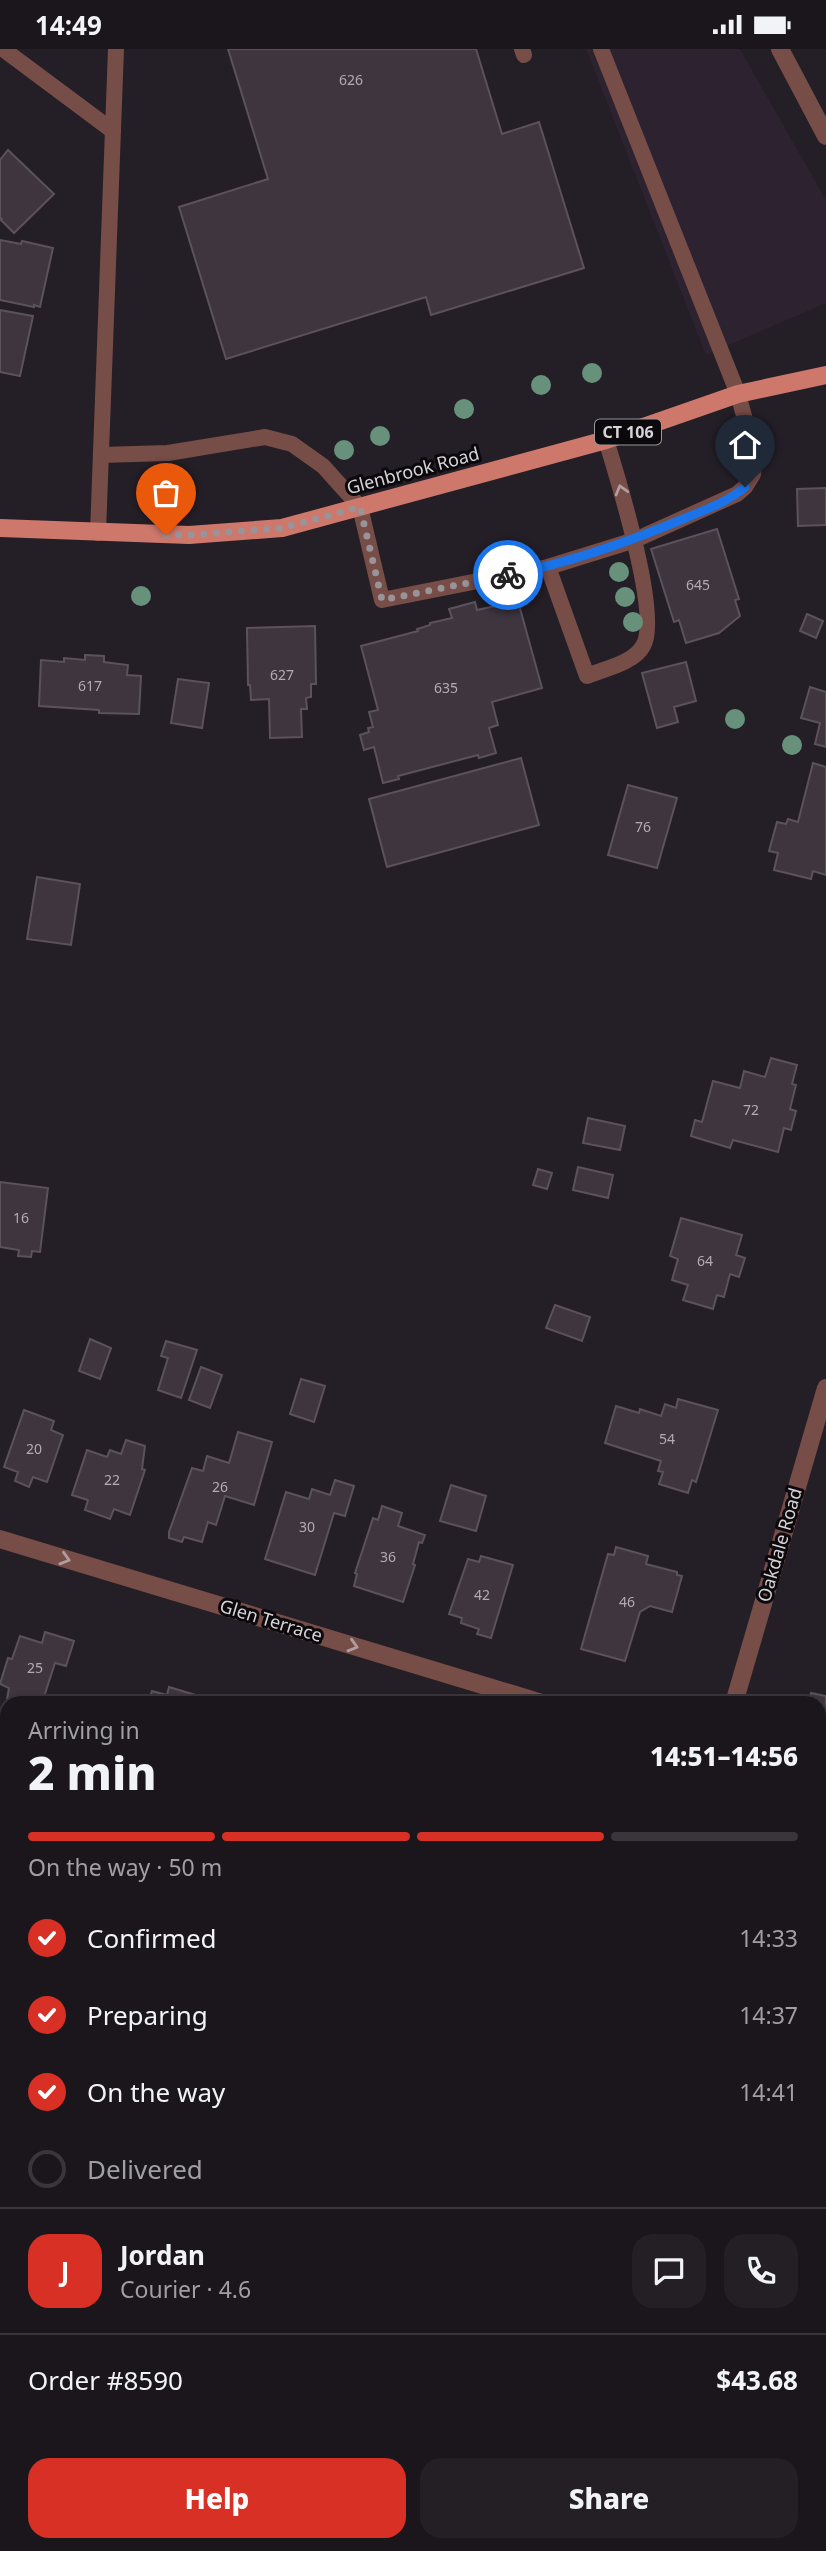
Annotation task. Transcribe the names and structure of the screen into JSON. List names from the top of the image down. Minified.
{"streets":{"main road":["CT 106","Glenbrook Road"],"street":["Oakdale Road","Glen Terrace"]},"one_way":["Glen Terrace"],"house_numbers":["626","645","627","617","635","76","72","16","64","54","20","22","26","30","36","42","46","25"],"page":{"status":"14:49","heading":["2 min","Arriving in","14:51–14:56"],"panel":["Jordan","Courier · 4.6","Order #8590","$43.68"],"bar":"On the way · 50 m","list":[["Confirmed","14:33"],["Preparing","14:37"],["On the way","14:41"],"Delivered"],"round":"J","buttons":["Help","Share"]}}
